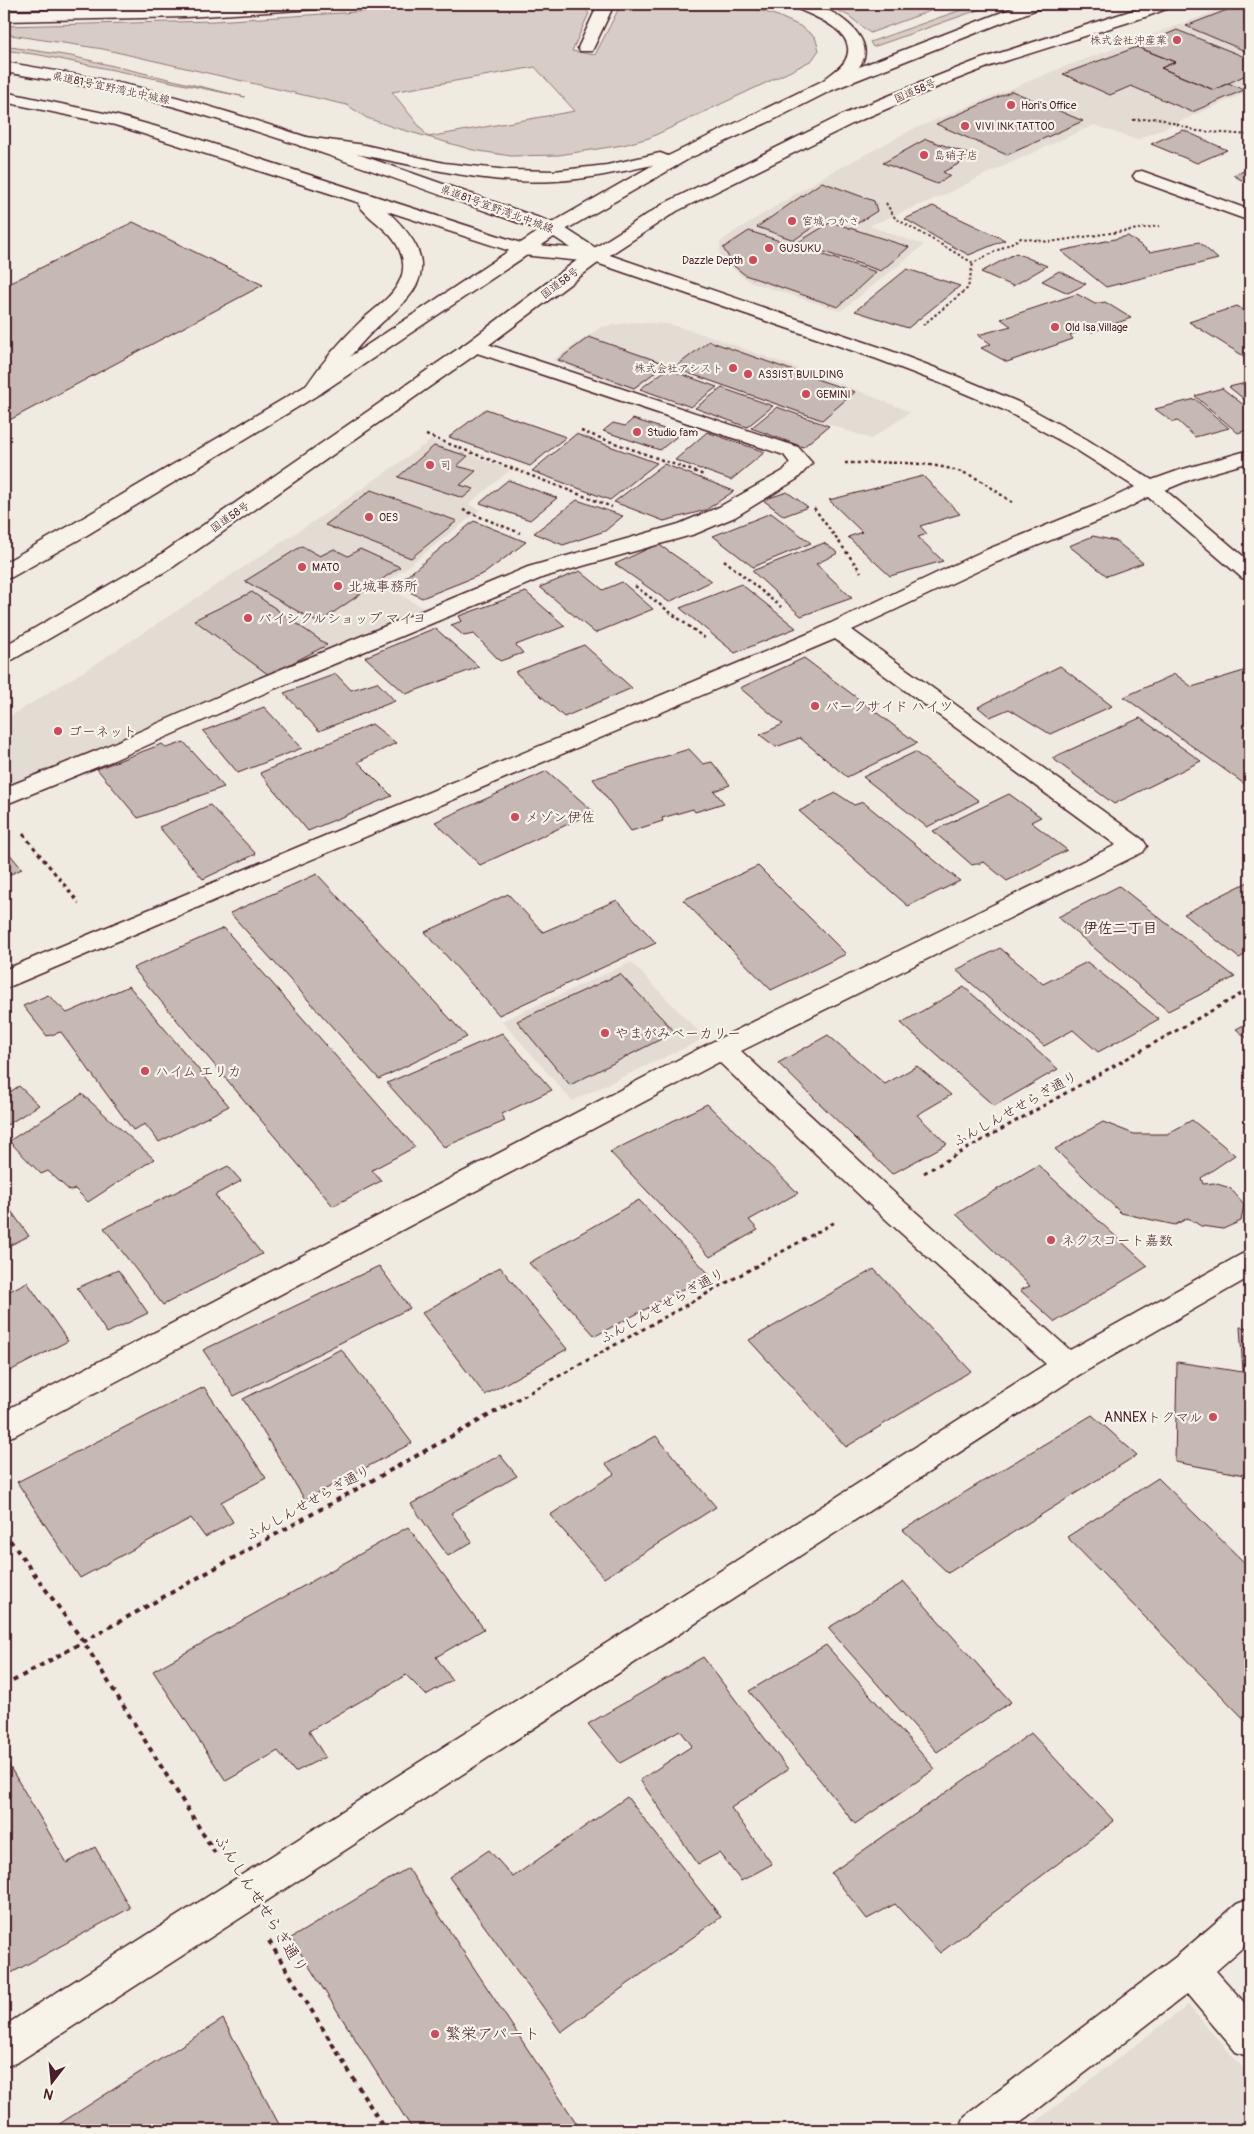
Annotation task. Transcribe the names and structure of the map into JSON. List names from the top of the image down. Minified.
{"streets":{"main road":["県道81号宜野湾北中城線","国道58号"],"path":["ふんしんせせらぎ通り"]},"crossings":[["県道81号宜野湾北中城線","国道58号"]],"districts":["伊佐二丁目"],"places":["株式会社沖産業","Hori's Office","VIVI INK TATTOO","島硝子店","宮城 つかさ","GUSUKU","Dazzle Depth","Old Isa Village","株式会社アシスト","ASSIST BUILDING","GEMINI","Studio fam","司","OES","MATO","北城事務所","バイシクルショップ マイヨ","バークサイド ハイツ","ゴーネット","メゾン伊佐","やまがみベーカリー","ハイム エリカ","ネクスコート嘉数","ANNEXトクマル","繁栄アパート"],"north":"bottom"}
